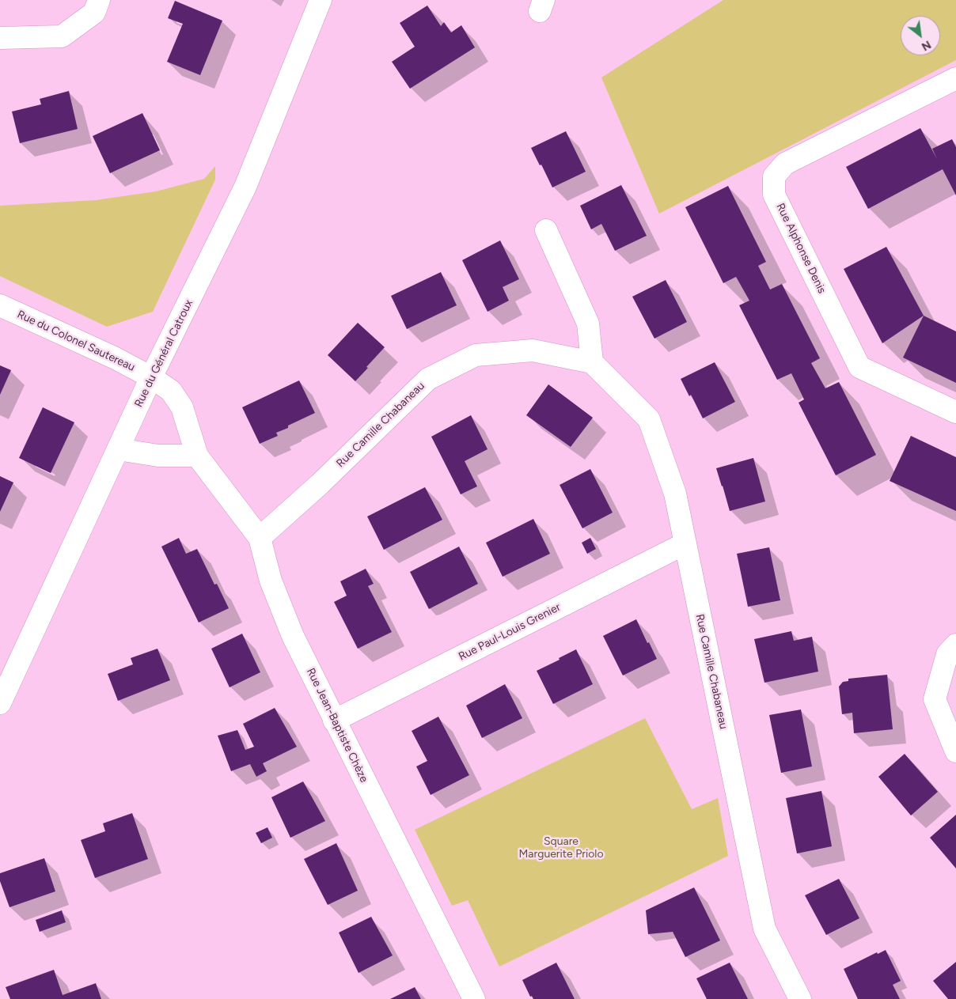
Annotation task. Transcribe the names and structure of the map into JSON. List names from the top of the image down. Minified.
{"streets":{"street":["Rue Alphonse Denis","Rue du Colonel Sautereau","Rue du Général Catroux","Rue Camille Chabaneau","Rue Paul-Louis Grenier","Rue Jean-Baptiste Chèze"]},"crossings":[["Rue du Colonel Sautereau","Rue du Général Catroux"],["Rue du Colonel Sautereau","Rue Jean-Baptiste Chèze"],["Rue du Général Catroux","Rue Jean-Baptiste Chèze"],["Rue Camille Chabaneau","Rue Paul-Louis Grenier"],["Rue Camille Chabaneau","Rue Jean-Baptiste Chèze"],["Rue Paul-Louis Grenier","Rue Jean-Baptiste Chèze"]],"parks":["Square Marguerite Priolo"],"north":"bottom right"}
